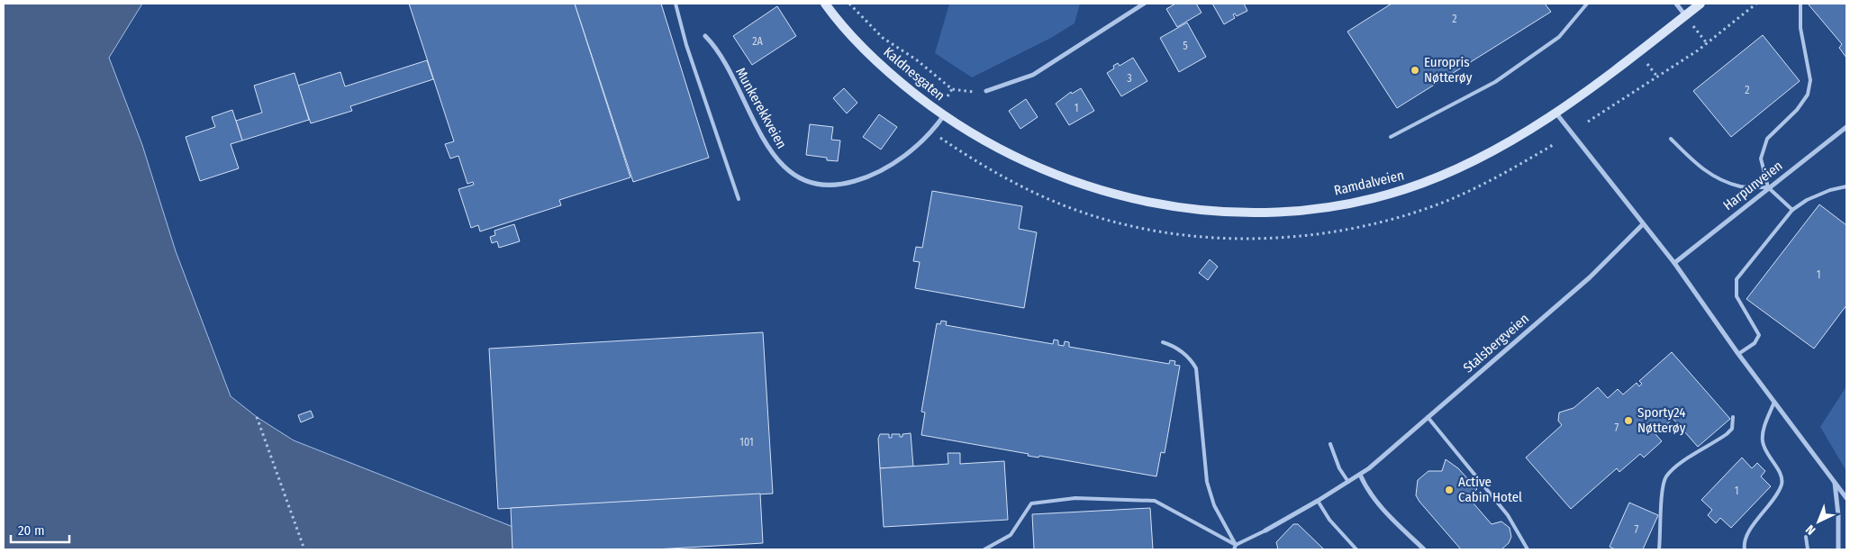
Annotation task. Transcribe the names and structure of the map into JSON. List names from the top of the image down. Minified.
{"streets":{"main road":["Kaldnesgaten","Ramdalveien"],"street":["Munkerekkveien","Harpunveien","Stalsbergveien"]},"crossings":[["Kaldnesgaten","Munkerekkveien"],["Kaldnesgaten","Ramdalveien"]],"places":["Europris Nøtterøy","Sporty24 Nøtterøy","Active Cabin Hotel"],"house_numbers":["2","2A","5","3","2","1","1","7","101","1","7"],"scale_bar":"20 m","north":"bottom left"}
